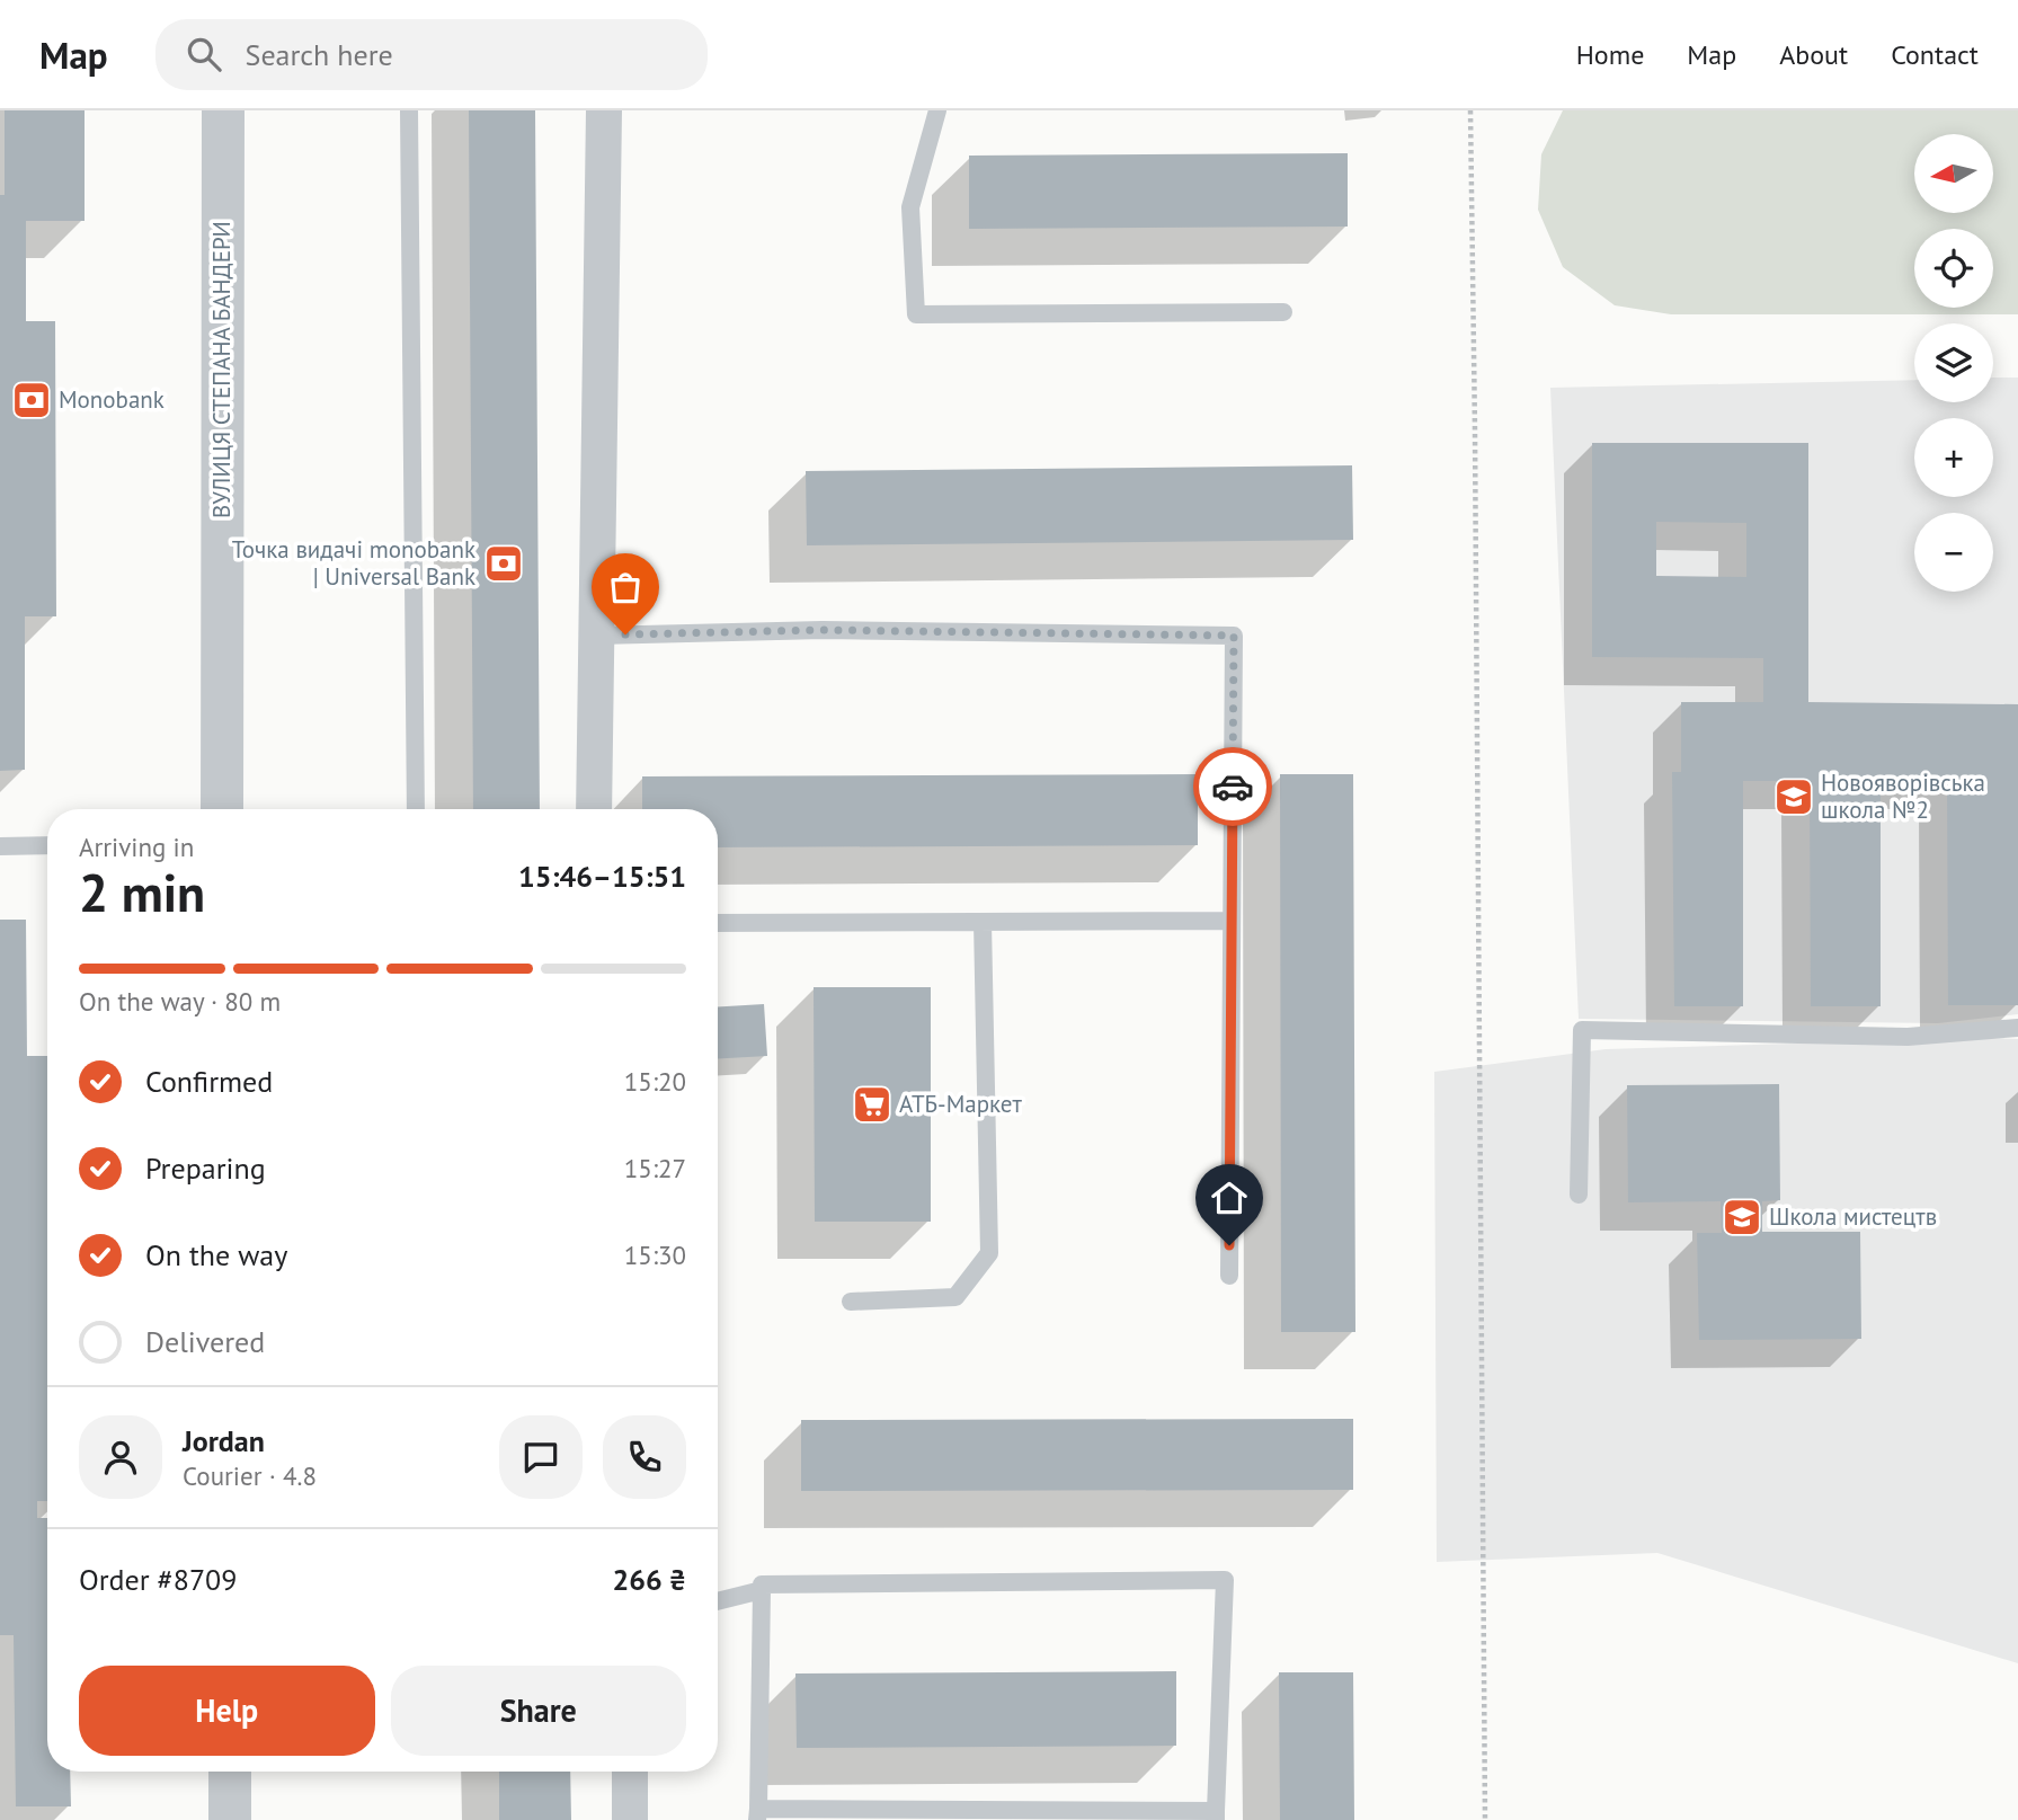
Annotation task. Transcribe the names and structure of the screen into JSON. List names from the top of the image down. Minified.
{"streets":{"street":["ВУЛИЦЯ СТЕПАНА БАНДЕРИ"]},"places":{"bank":["Monobank","Точка видачі monobank | Universal Bank"],"school or university":["Новояворівська школа №2","Школа мистецтв"],"supermarket":["АТБ-Маркет"]},"north":"left","page":{"header":"Map","search":"Search here","nav":["Home","Map","About","Contact"],"map_buttons":["+","−"],"heading":["2 min","Arriving in","15:46–15:51"],"panel":["Jordan","Courier · 4.8","Order #8709","266 ₴"],"bar":"On the way · 80 m","list":[["Confirmed","15:20"],["Preparing","15:27"],["On the way","15:30"],"Delivered"],"buttons":["Help","Share"]}}
